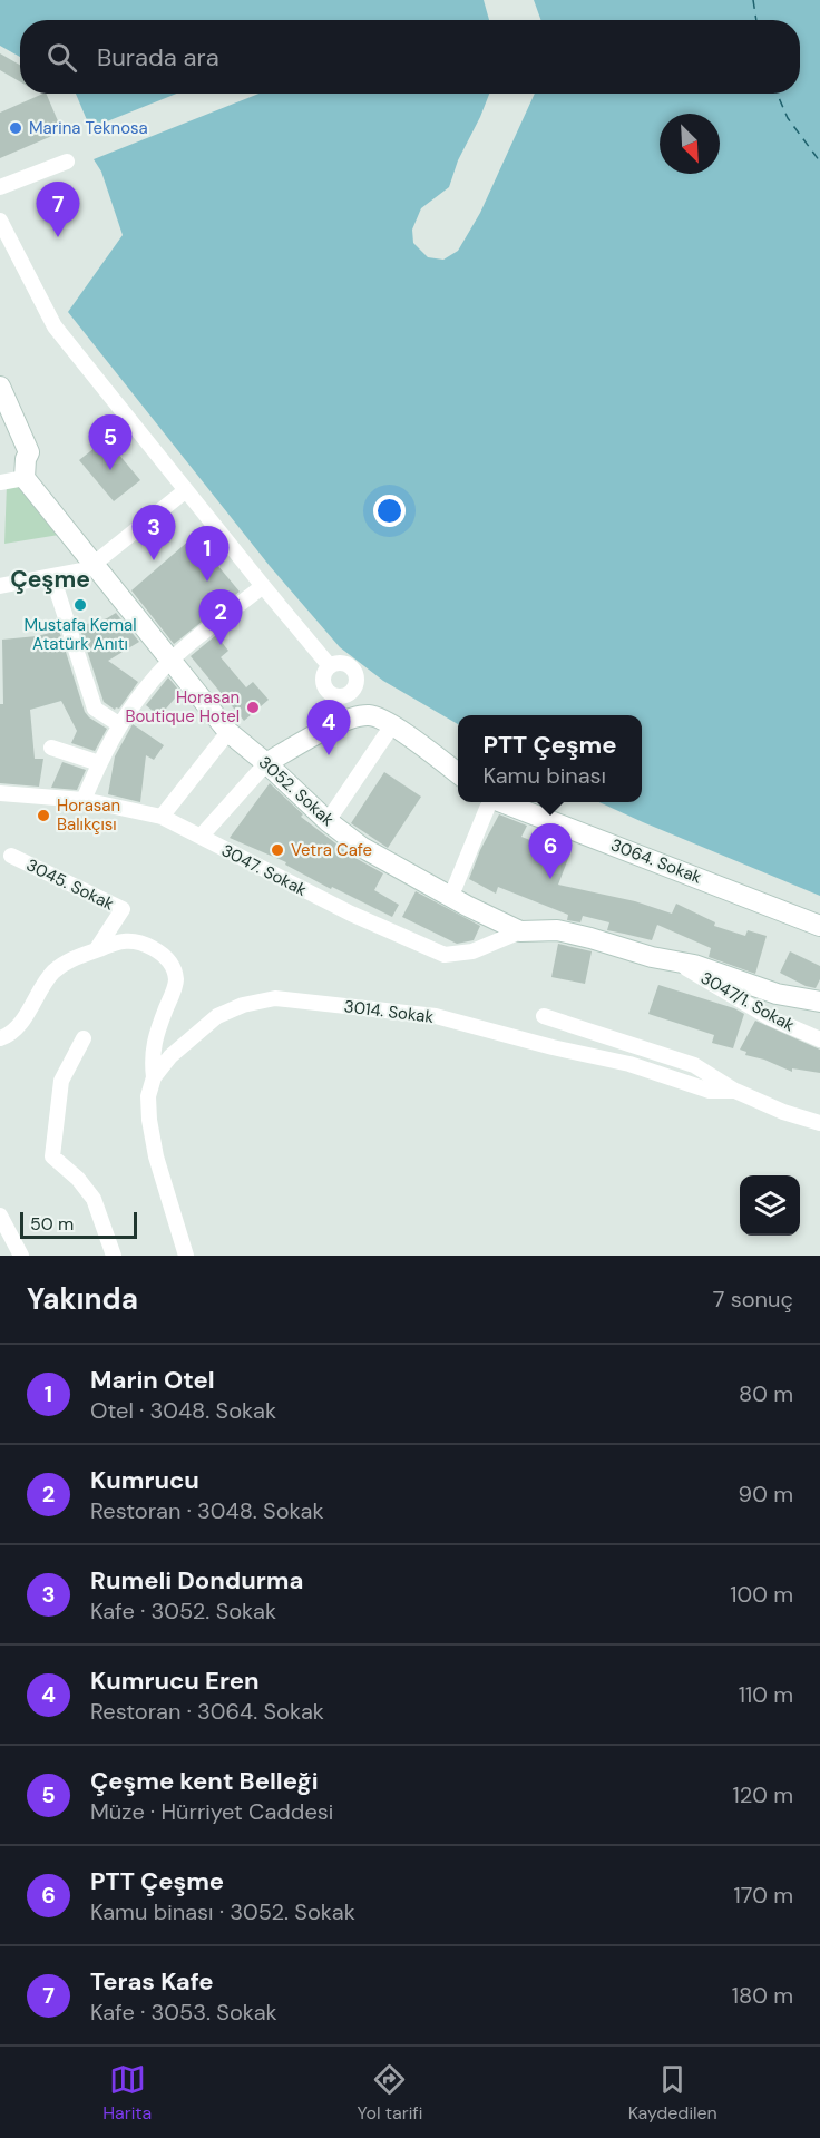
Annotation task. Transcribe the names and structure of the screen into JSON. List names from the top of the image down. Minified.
{"streets":{"street":["3052. Sokak","3064. Sokak","3047. Sokak","3045. Sokak","3047/1. Sokak","3014. Sokak"]},"crossings":[["3052. Sokak","3047. Sokak"],["3052. Sokak","3047/1. Sokak"]],"districts":["Çeşme"],"places":["Marina Teknosa","Mustafa Kemal Atatürk Anıtı","Horasan Boutique Hotel","Horasan Balıkçısı","Vetra Cafe"],"scale_bar":"50 m","north":"bottom right","page":{"search":"Burada ara","pins":["7","5","3","1","2","4","6"],"popup":["PTT Çeşme","Kamu binası"],"scale":"50 m","heading":["Yakında","7 sonuç"],"list":[{"mark":"1","name":"Marin Otel","note":"Otel · 3048. Sokak","value":"80 m"},{"mark":"2","name":"Kumrucu","note":"Restoran · 3048. Sokak","value":"90 m"},{"mark":"3","name":"Rumeli Dondurma","note":"Kafe · 3052. Sokak","value":"100 m"},{"mark":"4","name":"Kumrucu Eren","note":"Restoran · 3064. Sokak","value":"110 m"},{"mark":"5","name":"Çeşme kent Belleği","note":"Müze · Hürriyet Caddesi","value":"120 m"},{"mark":"6","name":"PTT Çeşme","note":"Kamu binası · 3052. Sokak","value":"170 m"},{"mark":"7","name":"Teras Kafe","note":"Kafe · 3053. Sokak","value":"180 m"}],"nav":["Harita","Yol tarifi","Kaydedilen"]}}
